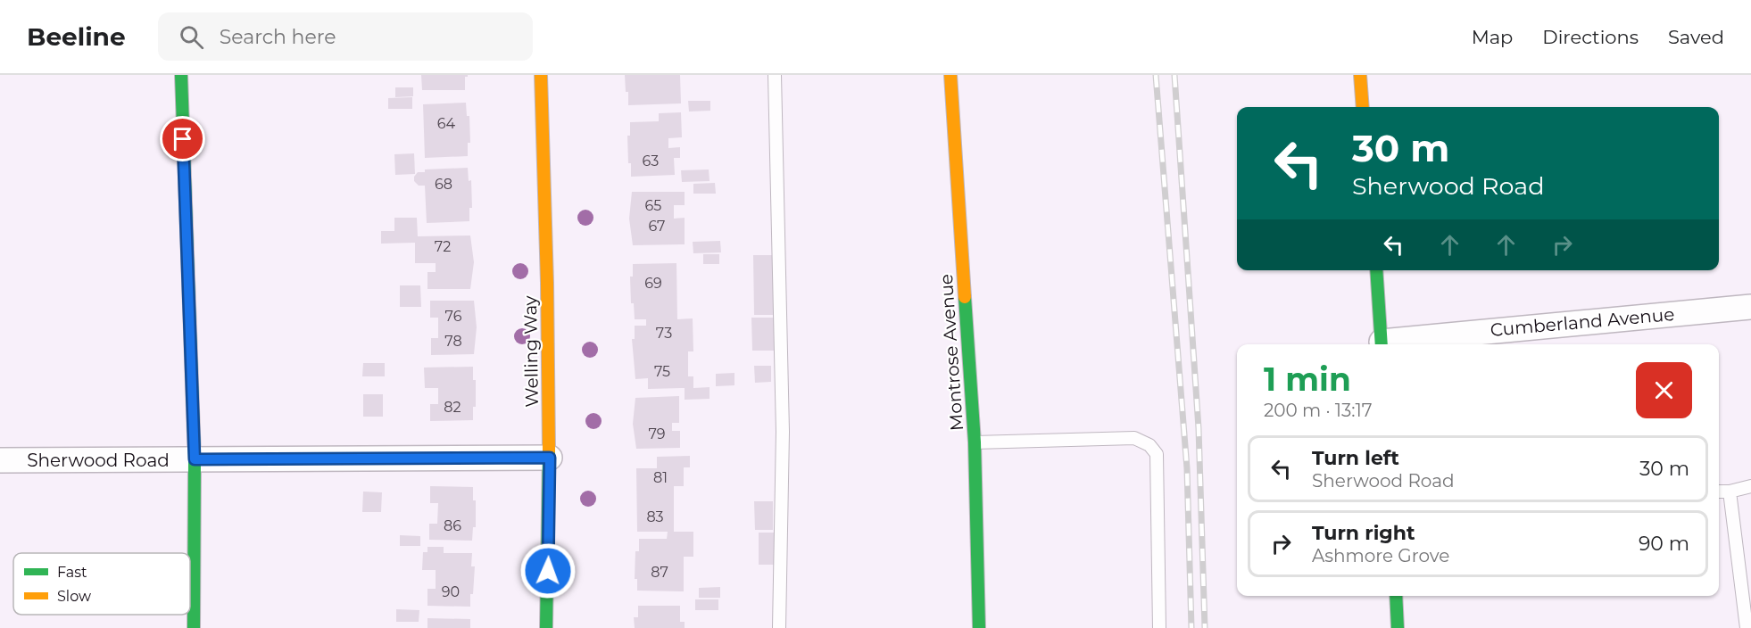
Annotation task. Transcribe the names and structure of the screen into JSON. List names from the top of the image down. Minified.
{"streets":{"street":["Cumberland Avenue","Welling Way","Montrose Avenue","Sherwood Road"]},"crossings":[["Welling Way","Sherwood Road"]],"house_numbers":["64","63","68","65","67","72","69","76","73","78","75","82","79","81","83","86","87","90"],"legend":["Fast","Slow"],"page":{"header":"Beeline","search":"Search here","nav":["Map","Directions","Saved"],"turn":["30 m","Sherwood Road"],"heading":["1 min","200 m · 13:17"],"list":[{"name":"Turn left","note":"Sherwood Road","value":"30 m"},{"name":"Turn right","note":"Ashmore Grove","value":"90 m"}]}}
